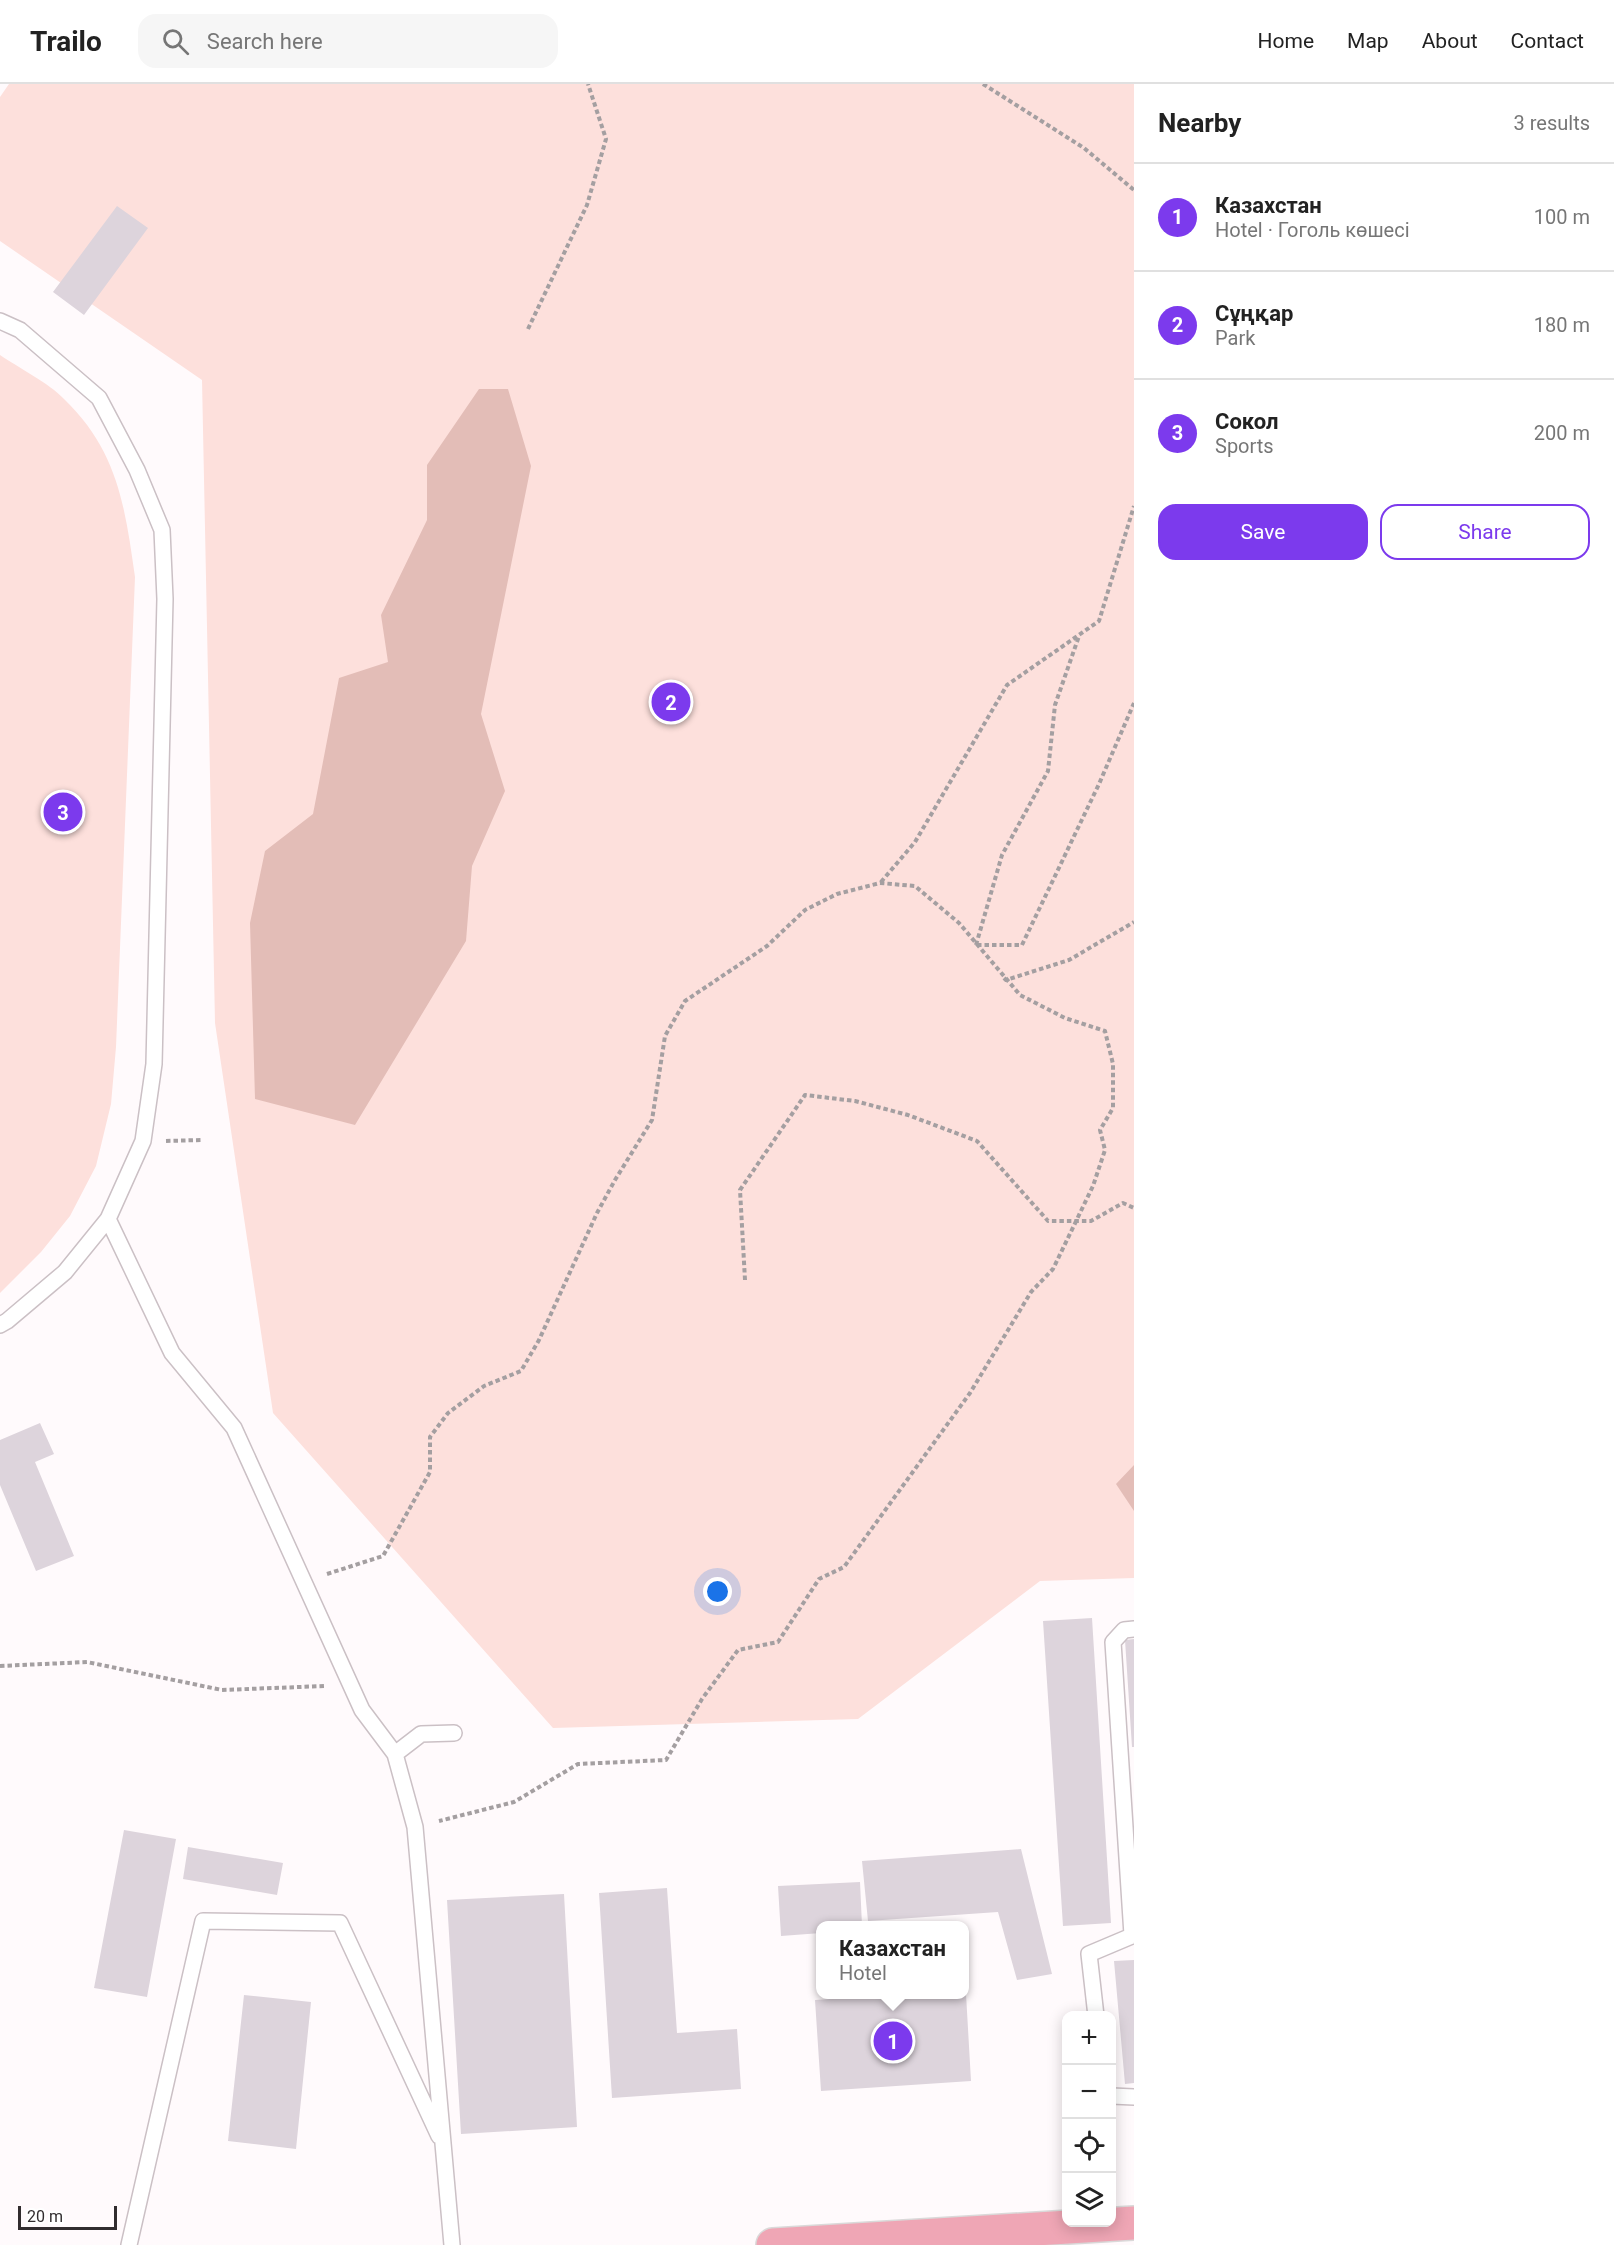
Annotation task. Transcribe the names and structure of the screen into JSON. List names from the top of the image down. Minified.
{"scale_bar":"20 m","page":{"header":"Trailo","search":"Search here","nav":["Home","Map","About","Contact"],"heading":["Nearby","3 results"],"list":[{"mark":"1","name":"Казахстан","note":"Hotel · Гоголь көшесі","value":"100 m"},{"mark":"2","name":"Сұңқар","note":"Park","value":"180 m"},{"mark":"3","name":"Сокол","note":"Sports","value":"200 m"}],"buttons":["Save","Share"],"pins":["2","3","1"],"popup":["Казахстан","Hotel"],"map_buttons":["+","−"],"scale":"20 m"}}
